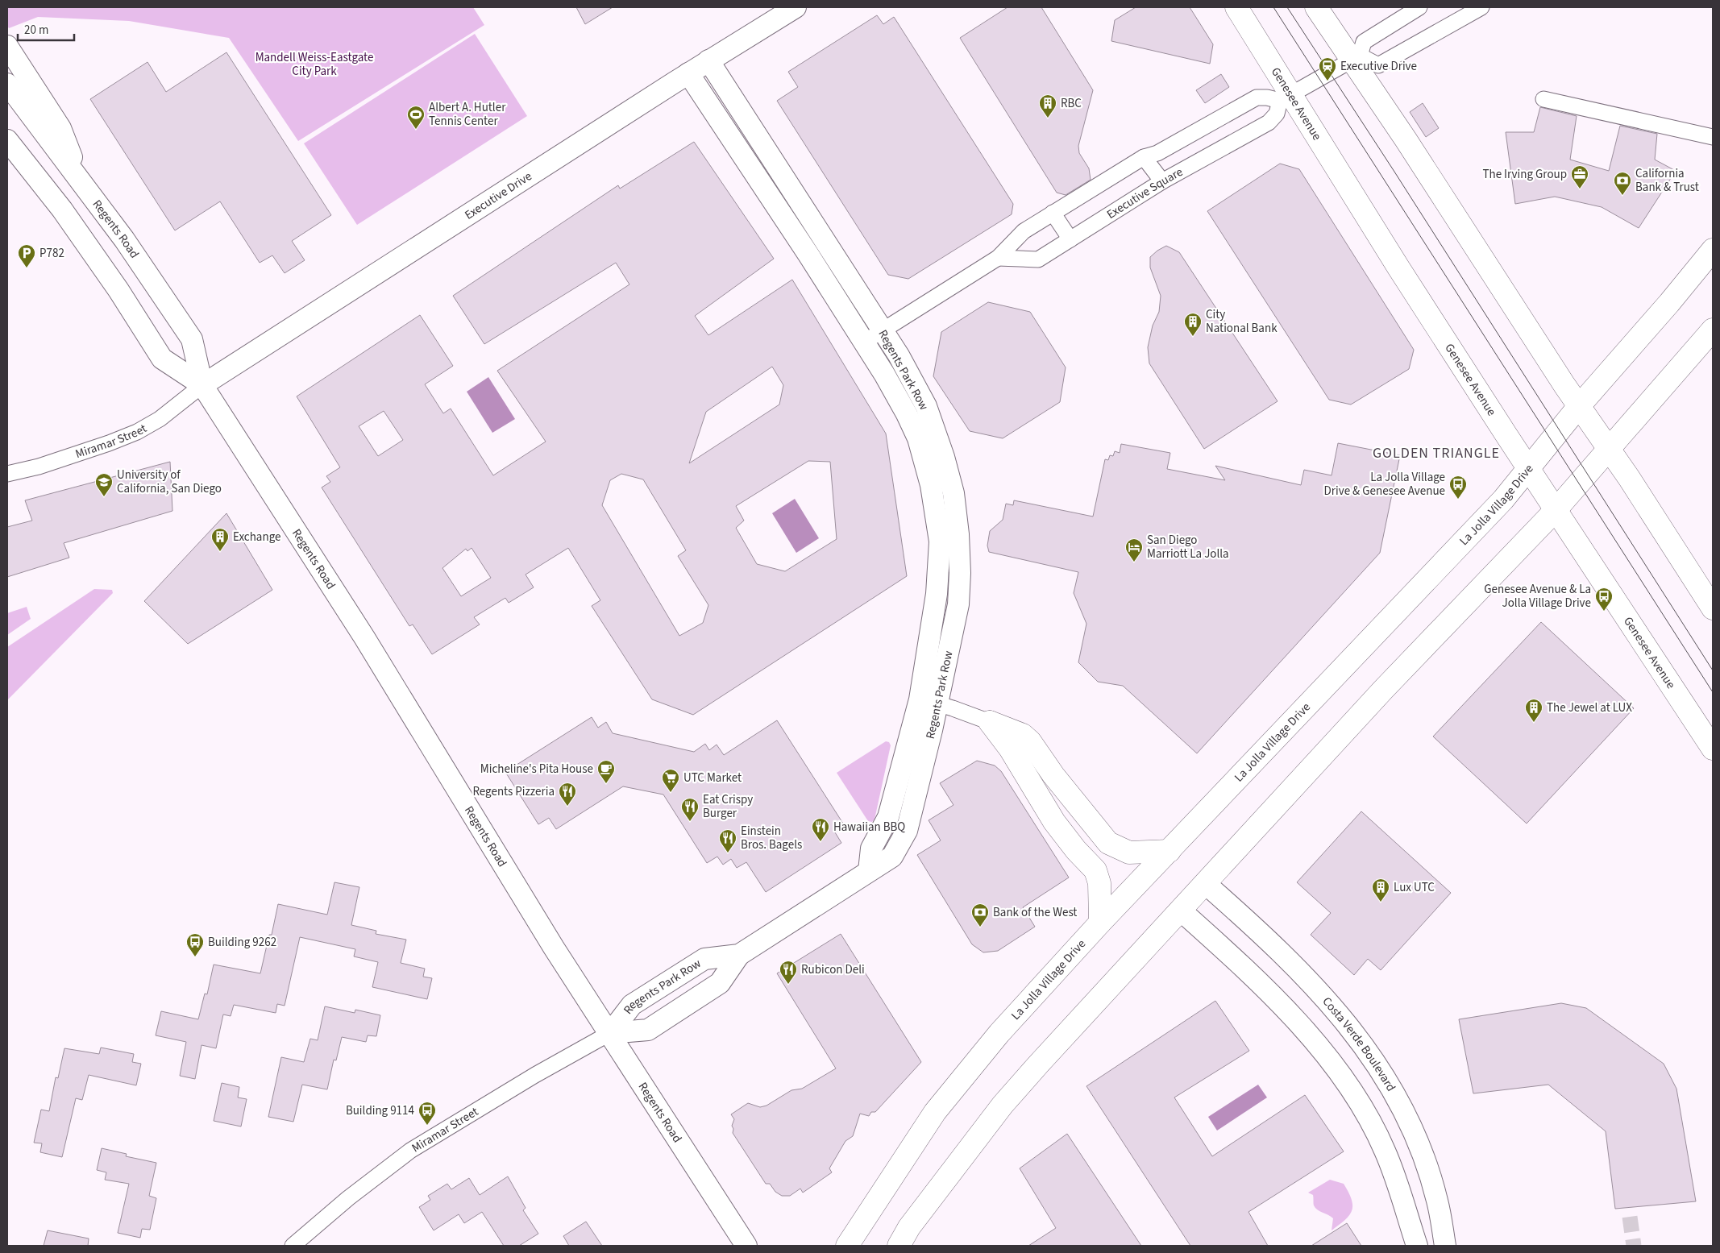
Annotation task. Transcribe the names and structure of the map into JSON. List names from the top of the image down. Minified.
{"streets":{"main road":["Genesee Avenue","La Jolla Village Drive"],"street":["Executive Square","Executive Drive","Regents Road","Regents Park Row","Miramar Street","Costa Verde Boulevard"]},"crossings":[["Genesee Avenue","Executive Square"],["Genesee Avenue","La Jolla Village Drive"],["Executive Drive","Regents Road"],["Executive Drive","Regents Park Row"],["Executive Drive","Miramar Street"],["Regents Road","Regents Park Row"],["Regents Road","Miramar Street"],["Regents Park Row","Miramar Street"]],"districts":["GOLDEN TRIANGLE"],"parks":["Mandell Weiss-Eastgate City Park"],"places":{"station":["Executive Drive"],"building":["RBC","City National Bank","Exchange","The Jewel at LUX","Lux UTC"],"sports":["Albert A. Hutler Tennis Center"],"office":["The Irving Group"],"bank":["California Bank & Trust","Bank of the West"],"parking":["P782"],"school or university":["University of California, San Diego"],"bus stop":["La Jolla Village Drive & Genesee Avenue","Genesee Avenue & La Jolla Village Drive","Building 9262","Building 9114"],"hotel":["San Diego Marriott La Jolla"],"cafe":["Micheline's Pita House"],"supermarket":["UTC Market"],"restaurant":["Regents Pizzeria","Eat Crispy Burger","Hawaiian BBQ","Einstein Bros. Bagels","Rubicon Deli"]},"scale_bar":"20 m"}
